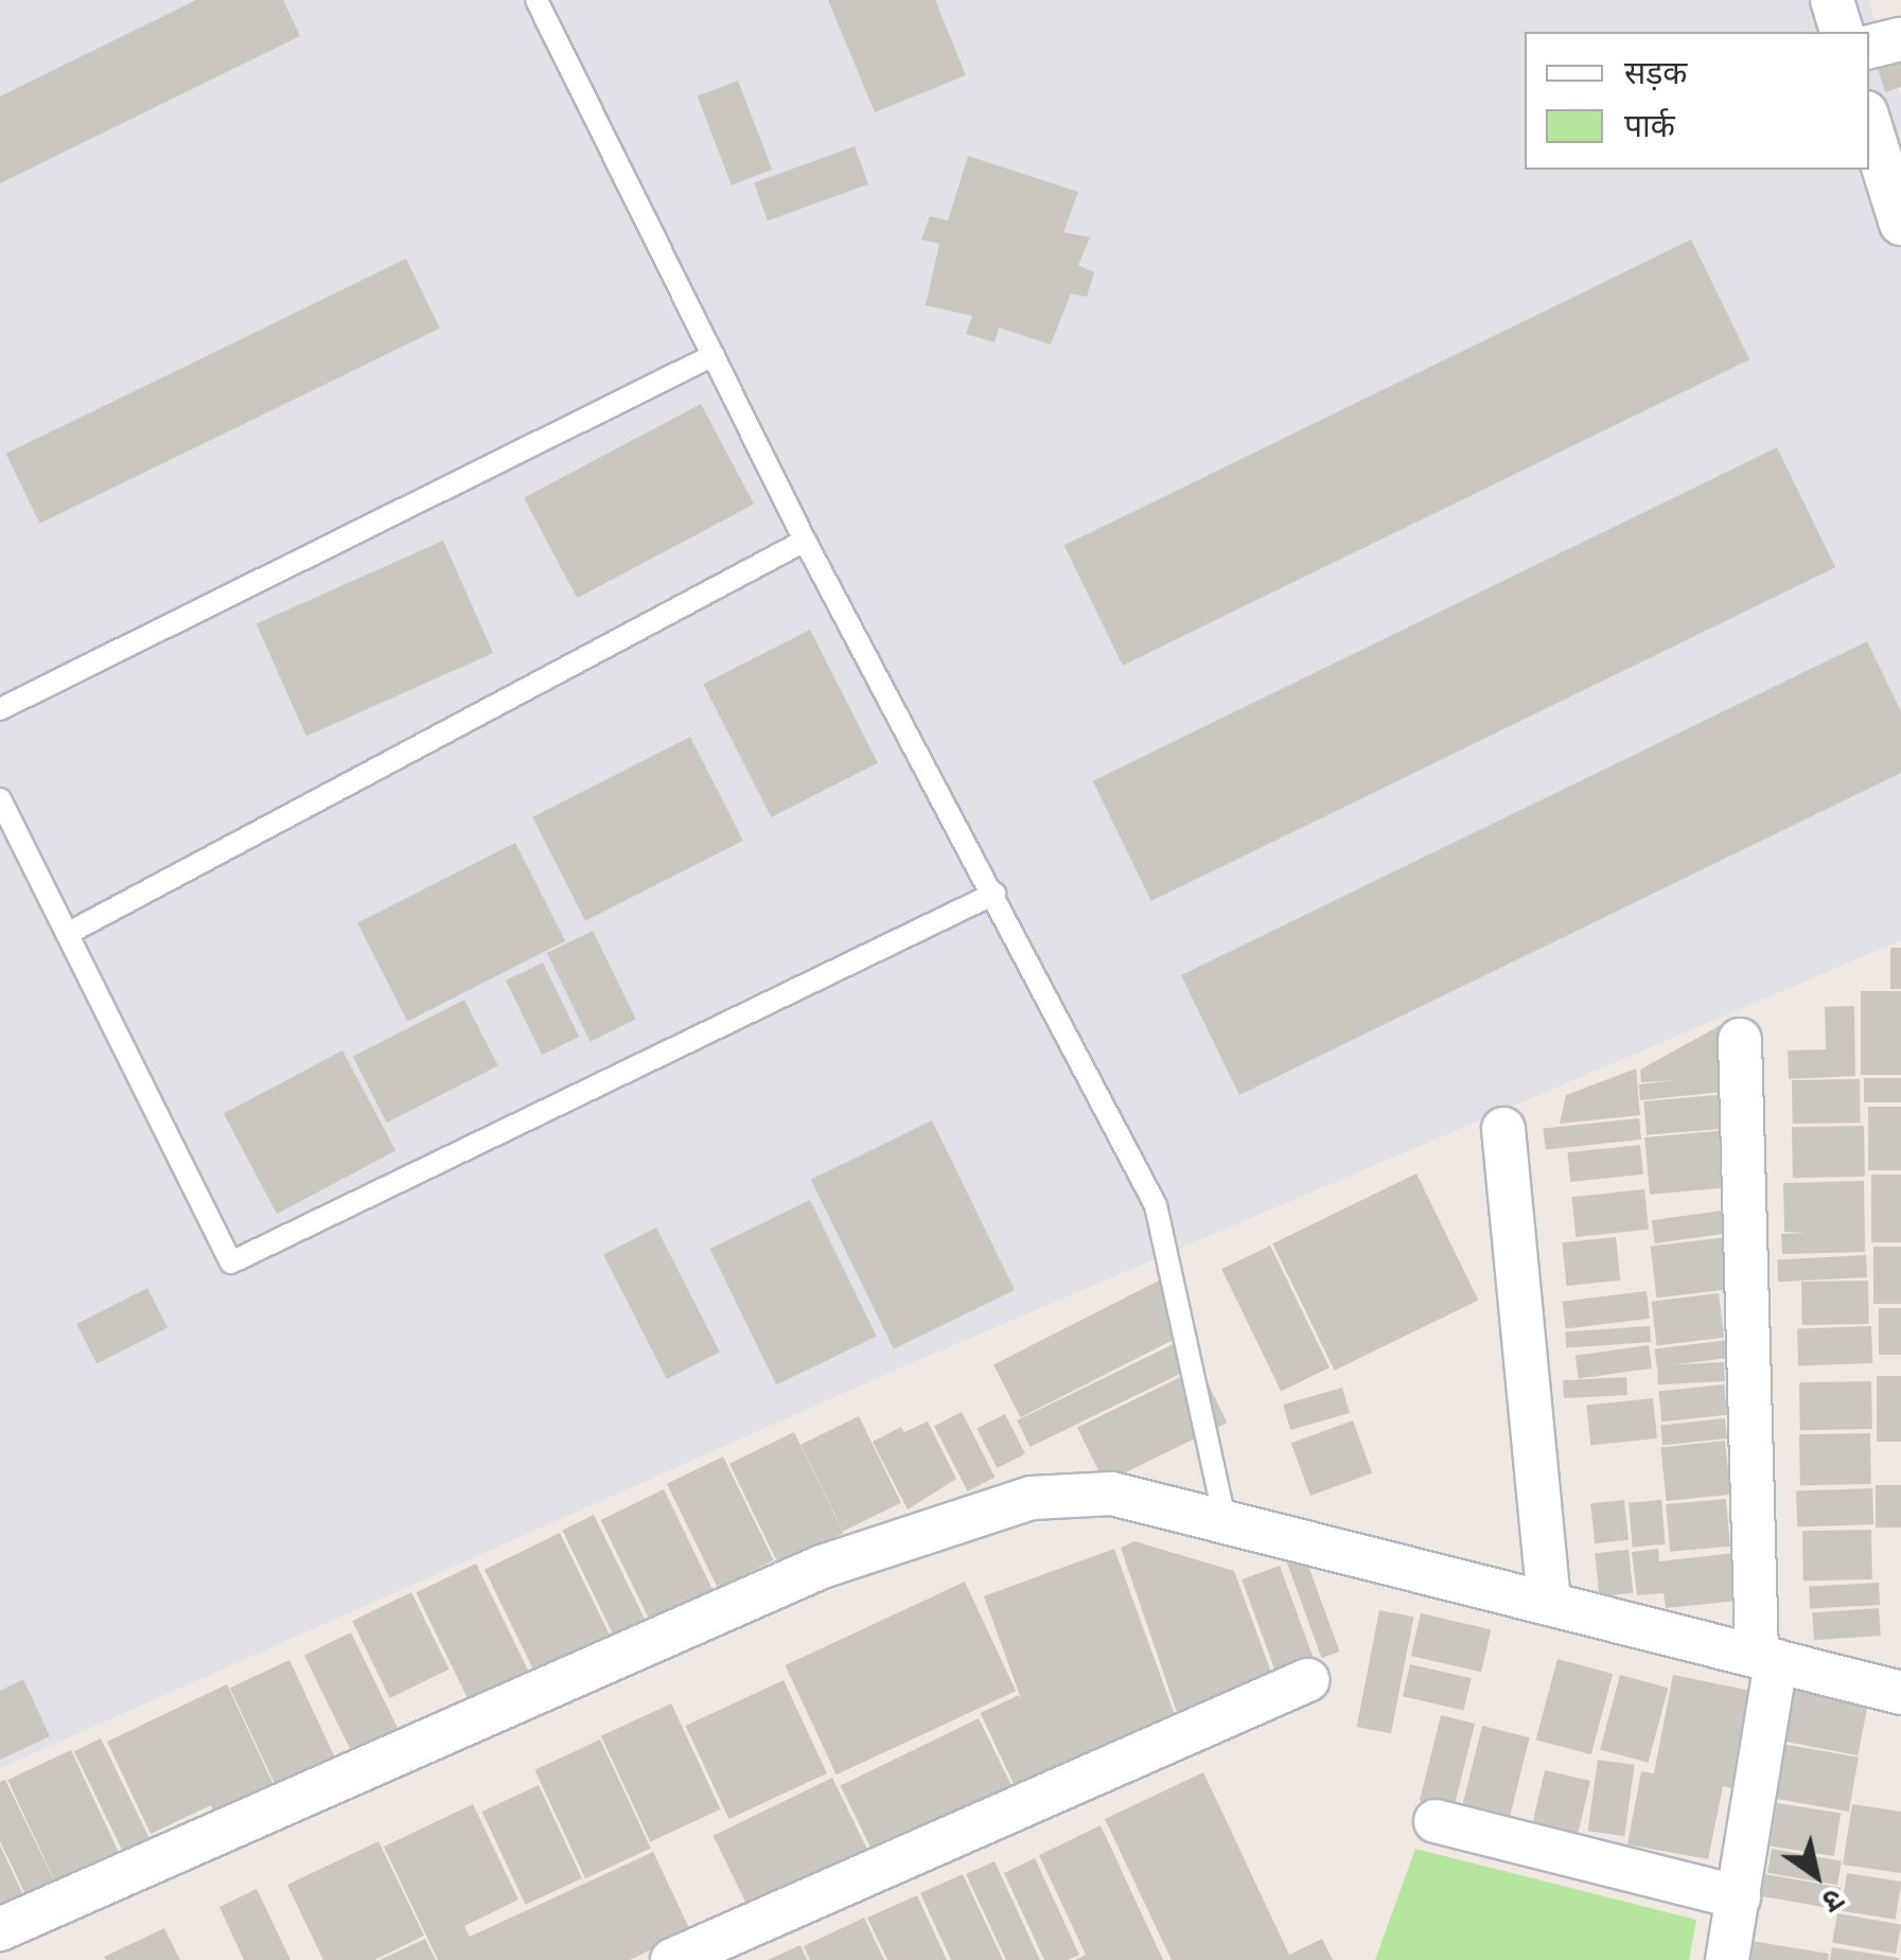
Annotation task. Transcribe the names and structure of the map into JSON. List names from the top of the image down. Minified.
{"legend":["सड़क","पार्क"],"north":"bottom right"}
